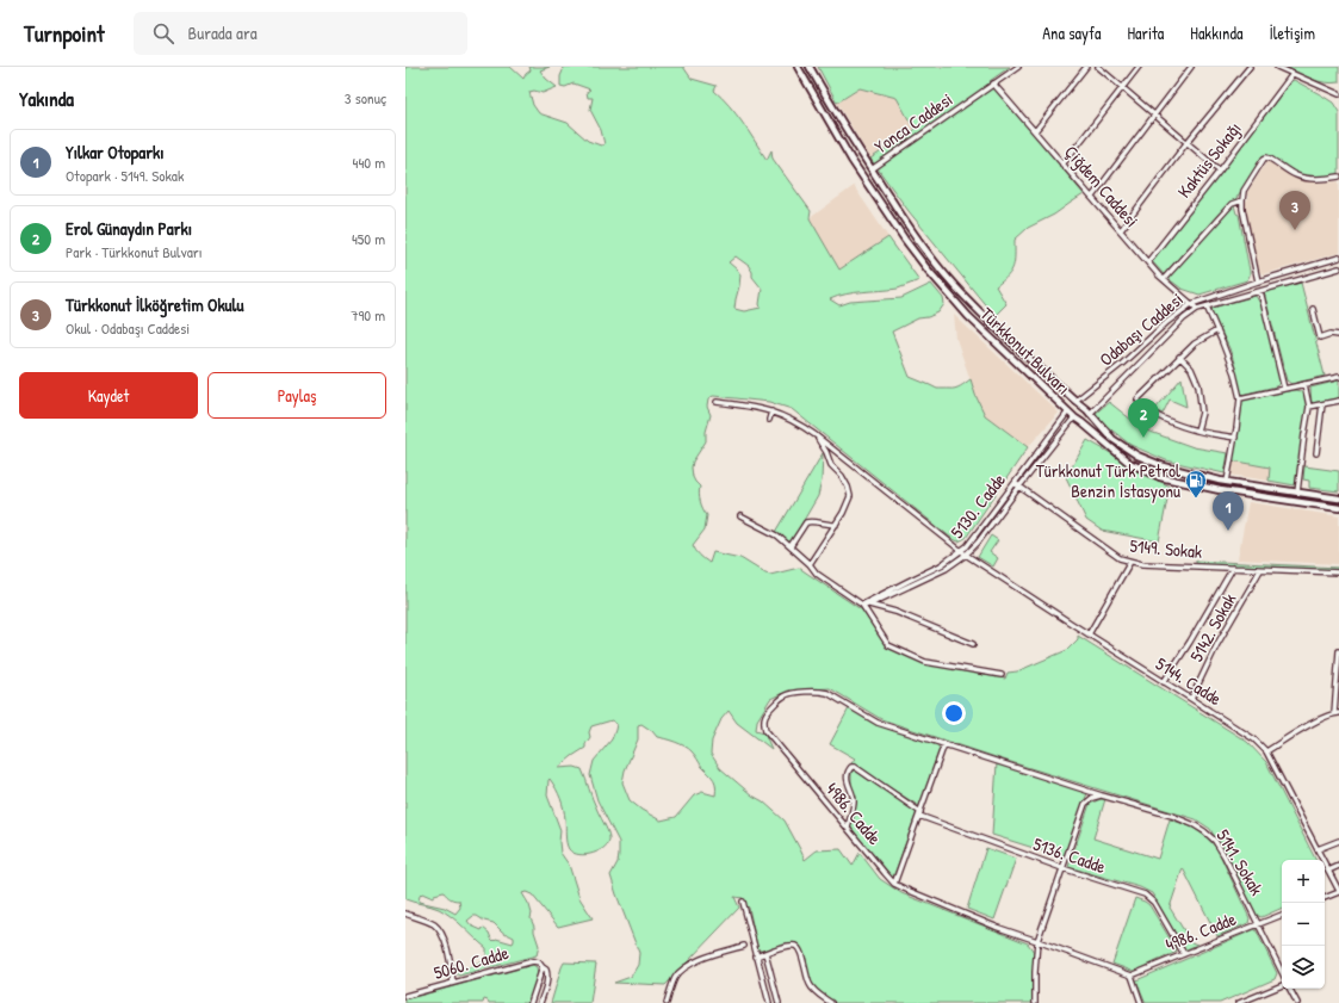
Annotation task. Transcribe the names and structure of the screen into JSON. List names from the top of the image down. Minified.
{"streets":{"street":["Yonca Caddesi","Kaktüs Sokağı","Çiğdem Caddesi","Odabaşı Caddesi","Türkkonut Bulvarı","5130. Cadde","5149. Sokak","5142. Sokak","5144. Cadde","4986. Cadde","5136. Cadde","5141. Sokak","5060. Cadde"]},"crossings":[["Yonca Caddesi","Çiğdem Caddesi"],["Yonca Caddesi","Türkkonut Bulvarı"],["Kaktüs Sokağı","Çiğdem Caddesi"],["Çiğdem Caddesi","Odabaşı Caddesi"],["Odabaşı Caddesi","Türkkonut Bulvarı"],["Türkkonut Bulvarı","5130. Cadde"],["5130. Cadde","5149. Sokak"],["5130. Cadde","5144. Cadde"],["5149. Sokak","5142. Sokak"],["5142. Sokak","5144. Cadde"],["4986. Cadde","5136. Cadde"],["4986. Cadde","5141. Sokak"]],"places":{"fuel station":["Türkkonut Türk Petrol Benzin İstasyonu"]},"page":{"header":"Turnpoint","search":"Burada ara","nav":["Ana sayfa","Harita","Hakkında","İletişim"],"heading":["Yakında","3 sonuç"],"list":[{"mark":"1","name":"Yılkar Otoparkı","note":"Otopark · 5149. Sokak","value":"440 m"},{"mark":"2","name":"Erol Günaydın Parkı","note":"Park · Türkkonut Bulvarı","value":"450 m"},{"mark":"3","name":"Türkkonut İlköğretim Okulu","note":"Okul · Odabaşı Caddesi","value":"790 m"}],"pins":["3","2","1"],"buttons":["Kaydet","Paylaş"],"map_buttons":["+","−"]}}
